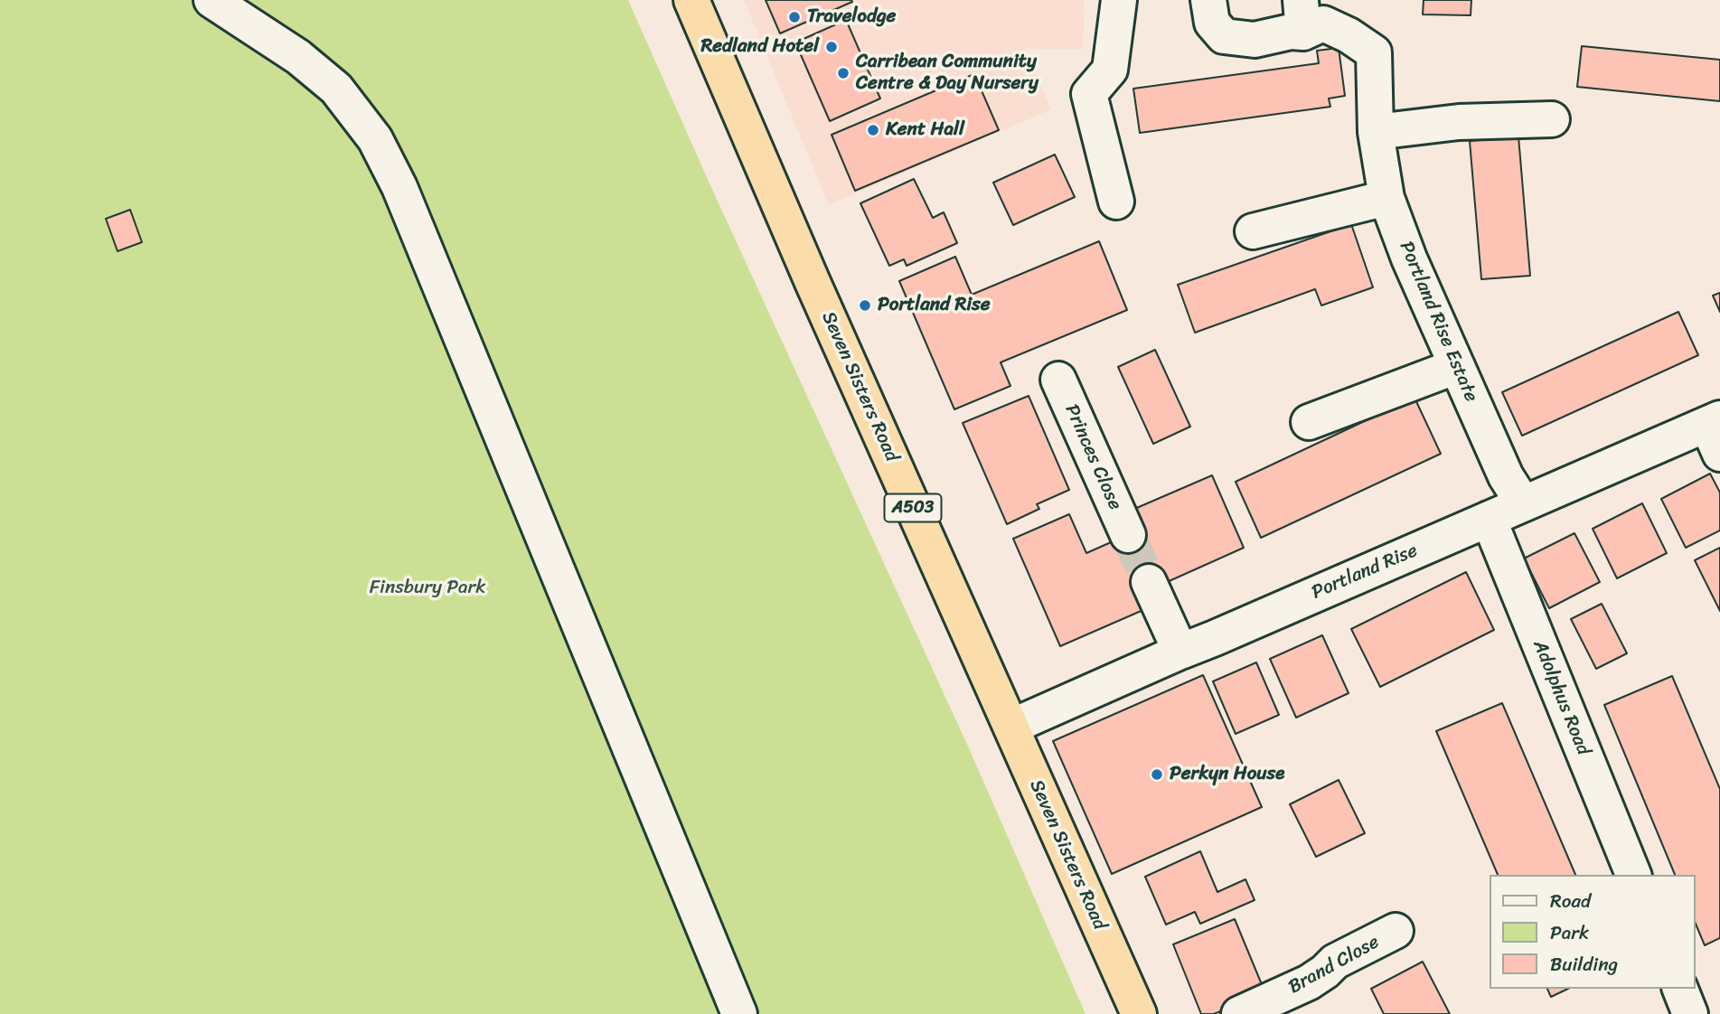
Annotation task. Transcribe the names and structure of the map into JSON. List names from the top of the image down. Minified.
{"streets":{"highway":["Seven Sisters Road","A503"],"street":["Portland Rise Estate","Princes Close","Portland Rise","Adolphus Road","Brand Close"]},"crossings":[["Portland Rise Estate","Portland Rise"],["Seven Sisters Road","Portland Rise"],["Portland Rise","Adolphus Road"]],"parks":["Finsbury Park"],"places":["Travelodge","Redland Hotel","Carribean Community Centre & Day Nursery","Kent Hall","Portland Rise","Perkyn House"],"legend":["Road","Park","Building"]}
